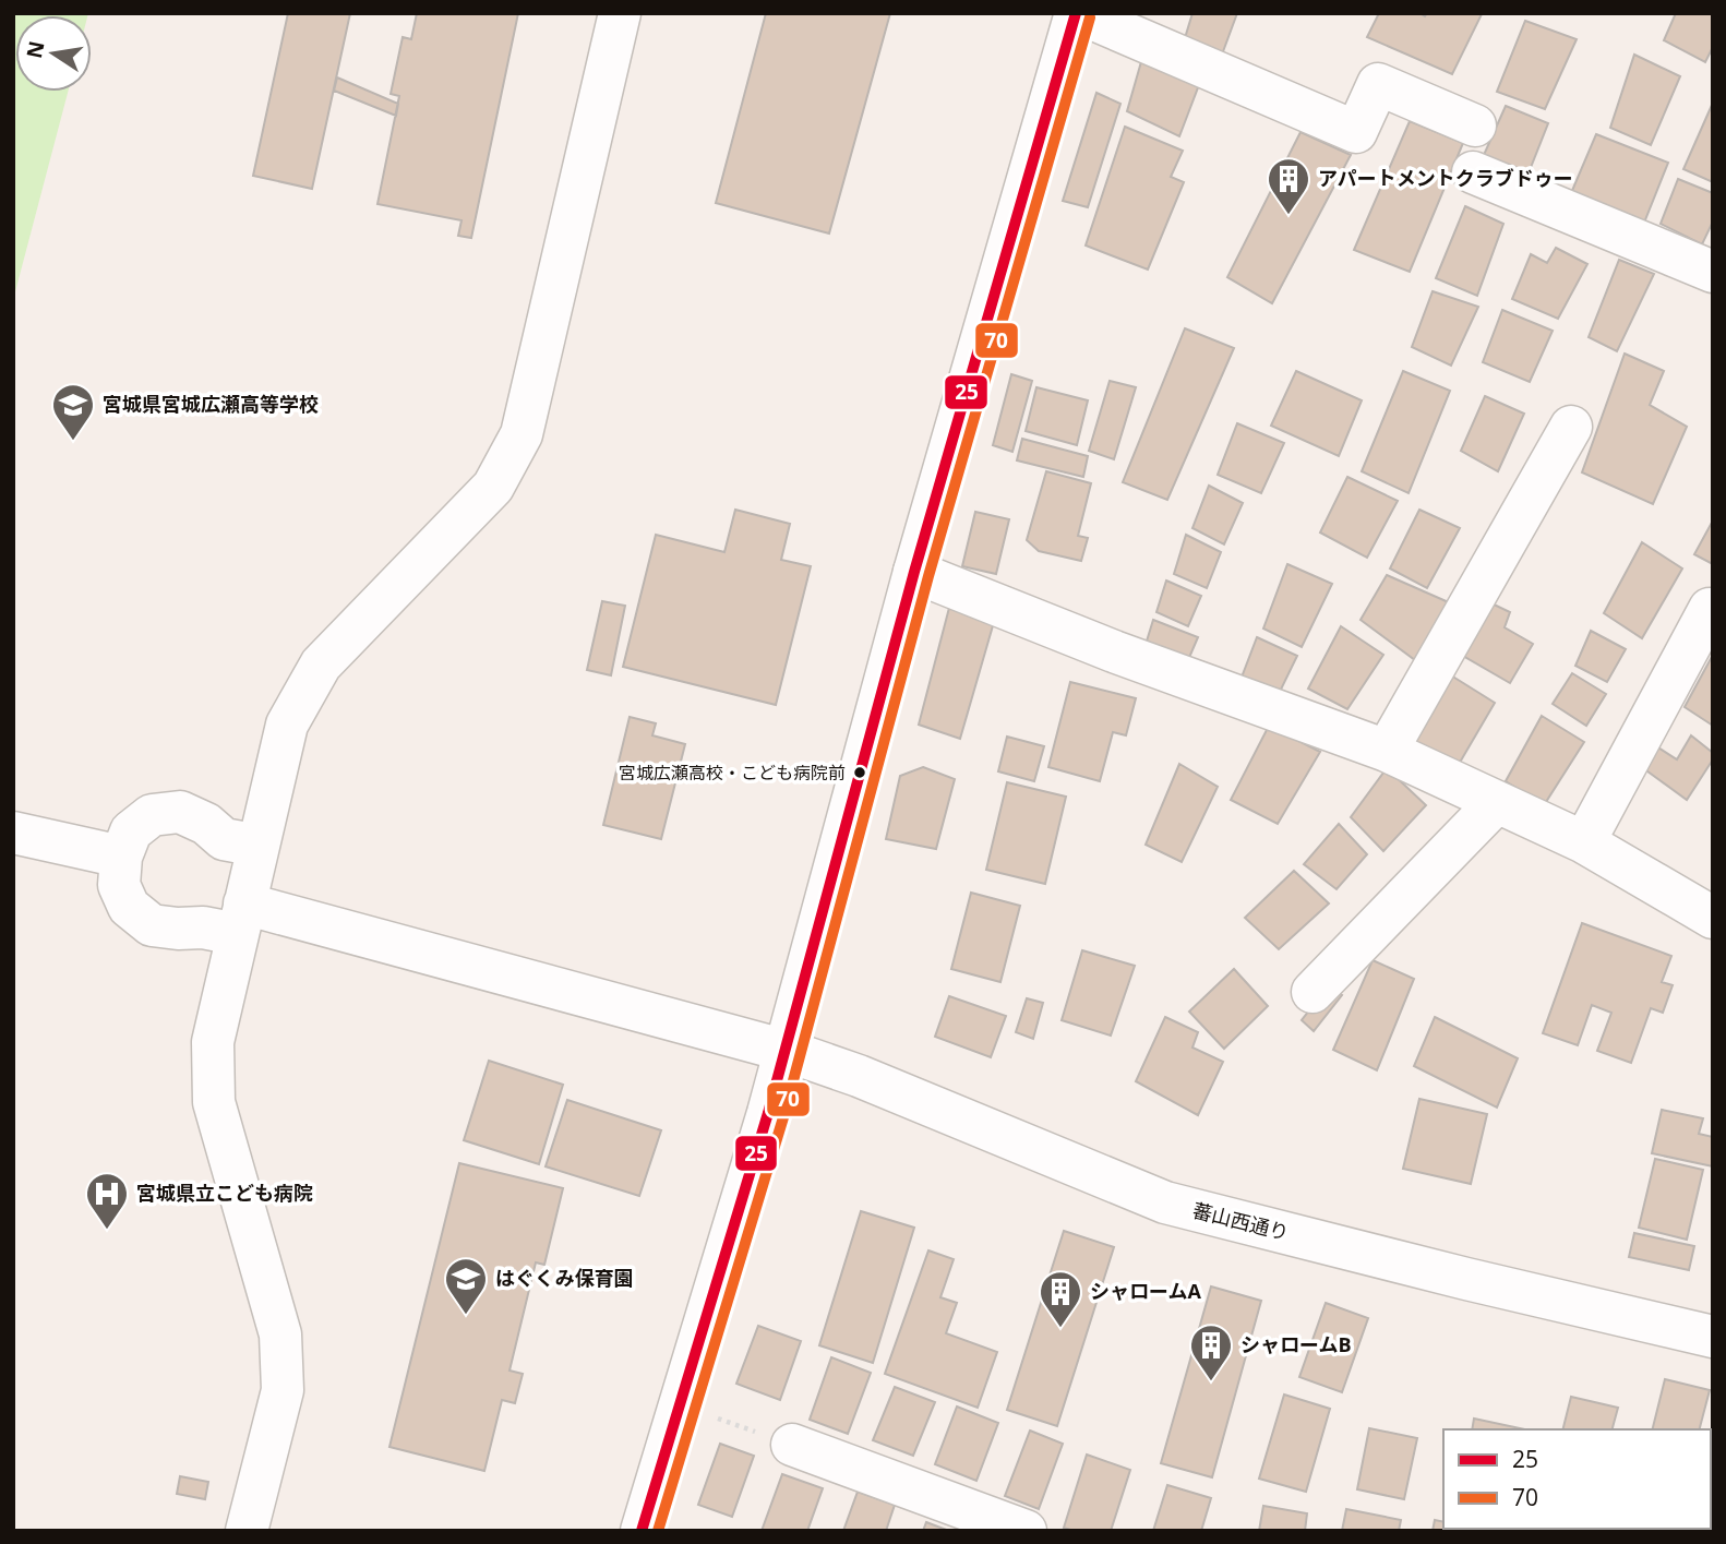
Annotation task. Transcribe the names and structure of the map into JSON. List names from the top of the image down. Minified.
{"streets":{"main road":["蕃山西通り"]},"places":{"building":["アパートメントクラブドゥー","シャロームA","シャロームB"],"school or university":["宮城県宮城広瀬高等学校","はぐくみ保育園"],"other":["宮城広瀬高校・こども病院前"],"hospital":["宮城県立こども病院"]},"lines":["transit line 25","transit line 70"],"legend":["25","70"],"north":"left"}
